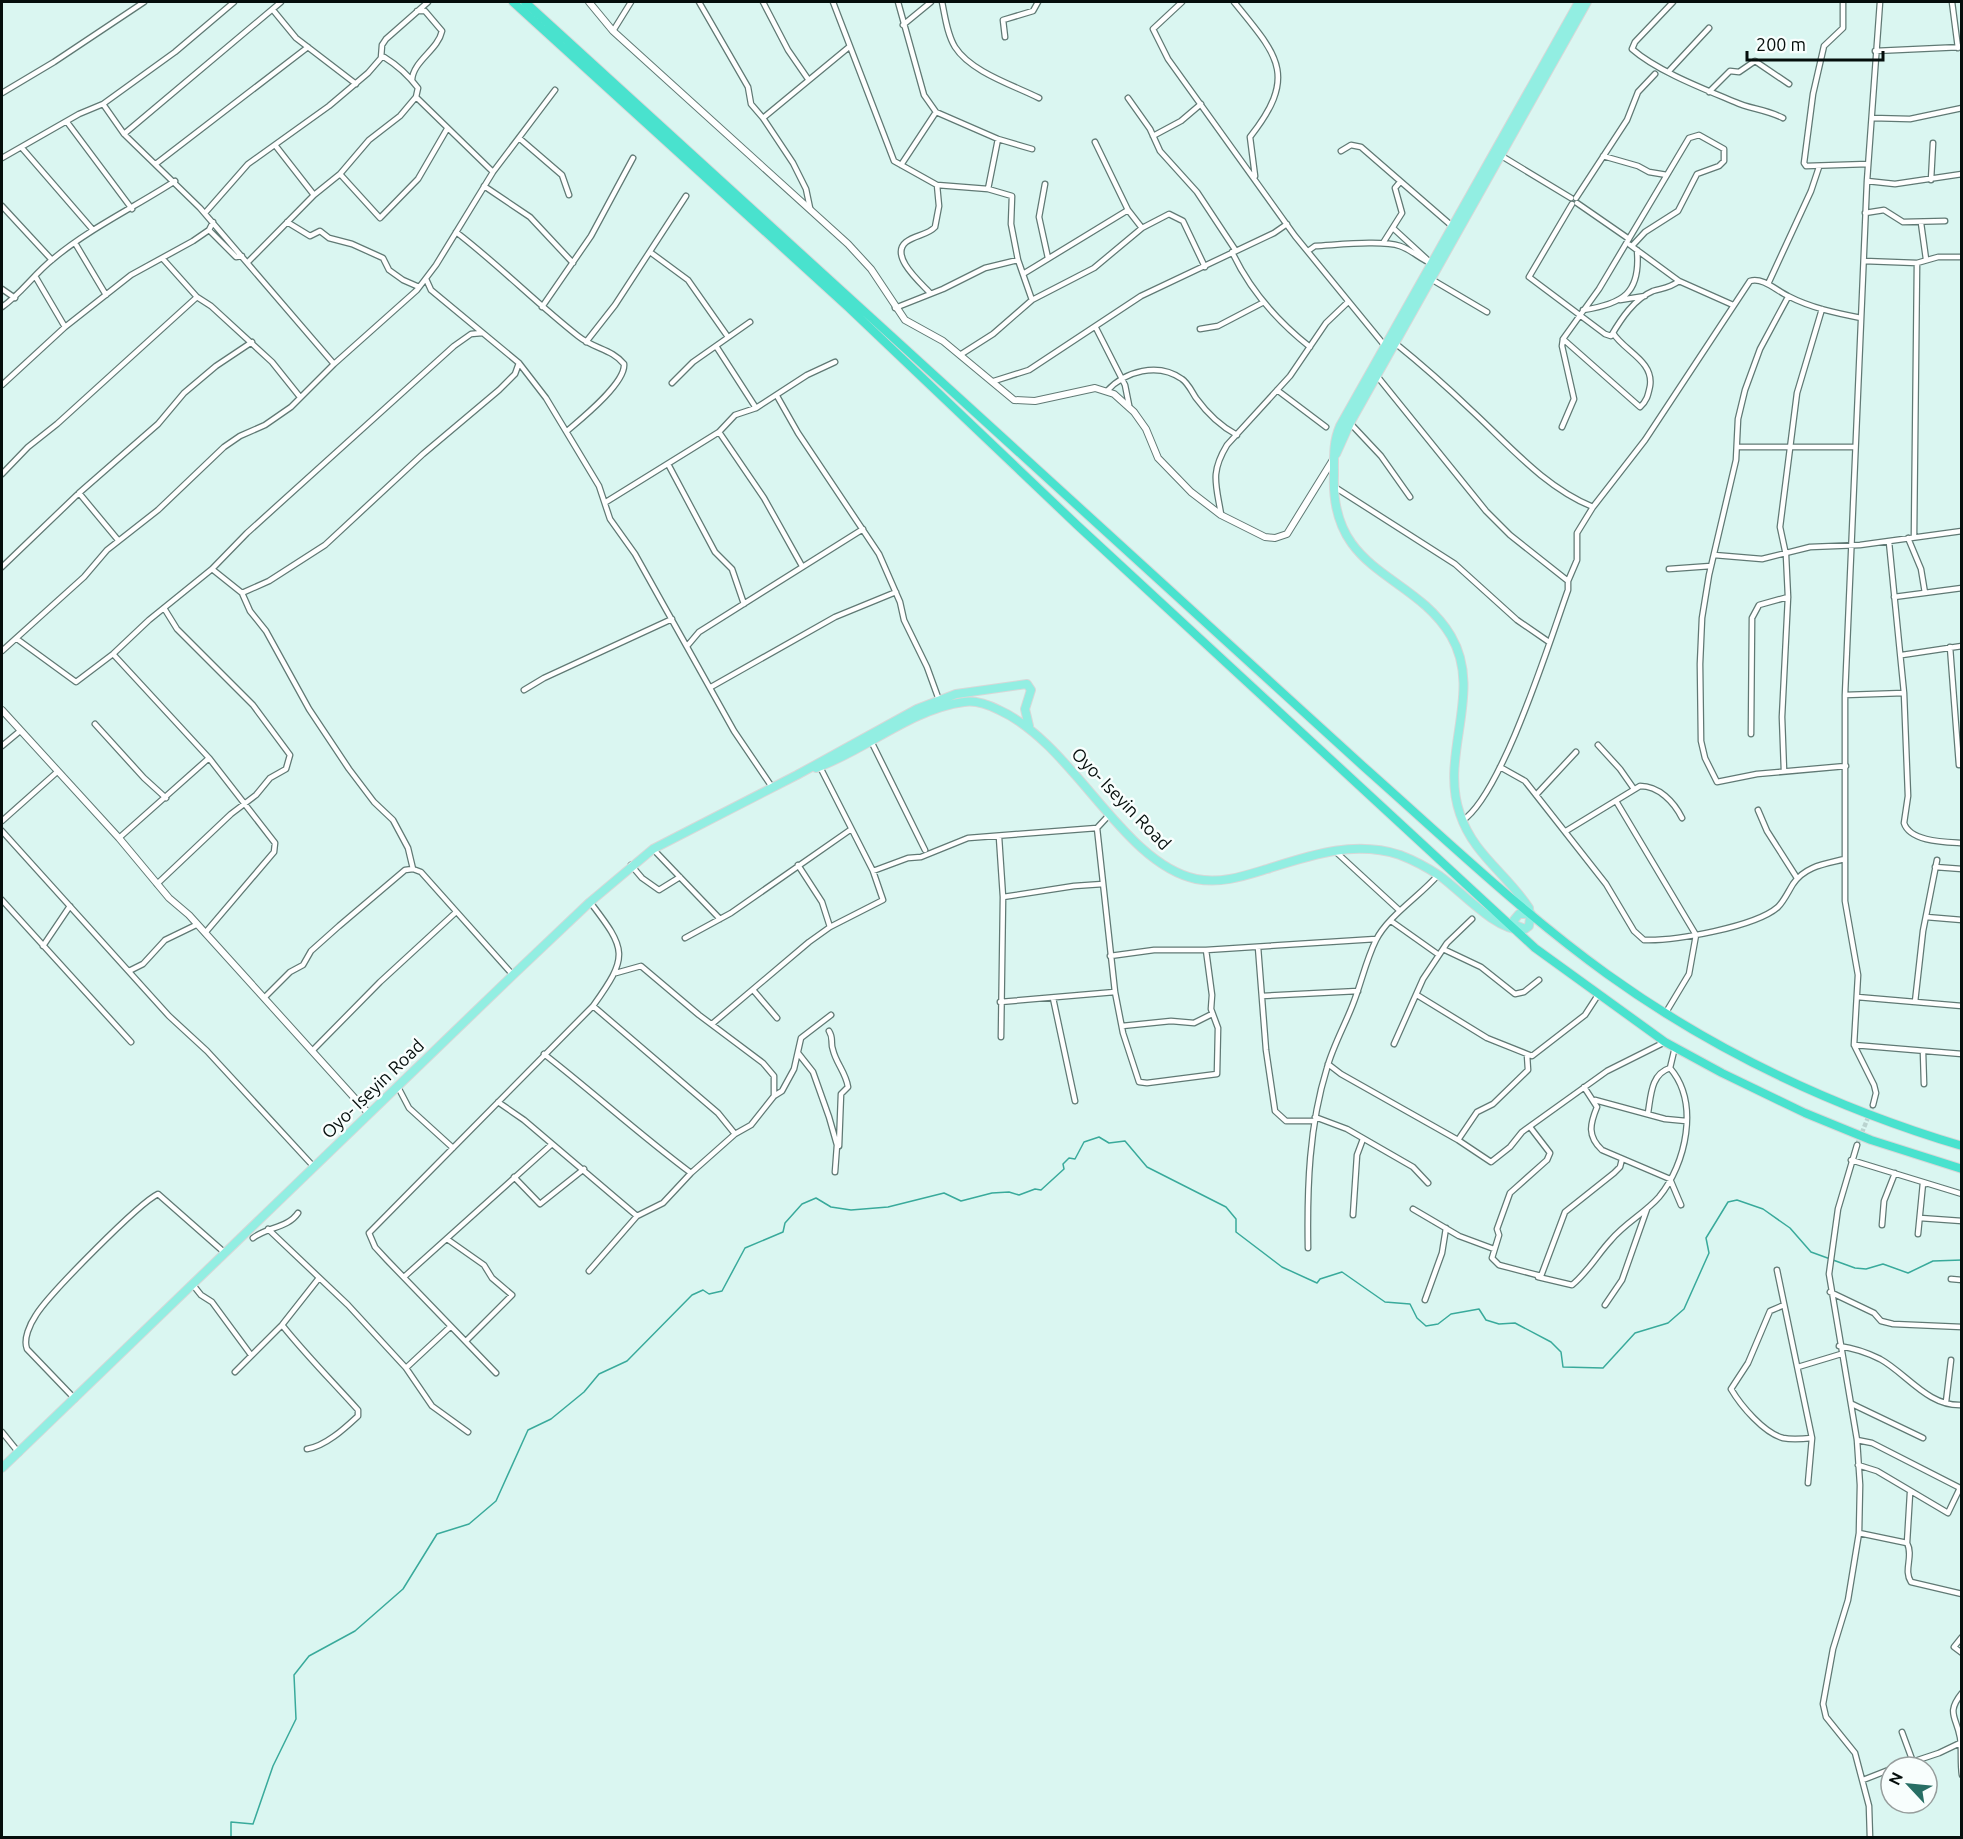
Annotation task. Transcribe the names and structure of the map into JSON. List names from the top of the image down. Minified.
{"streets":{"main road":["Oyo- Iseyin Road"]},"scale_bar":"200 m","north":"top left"}
